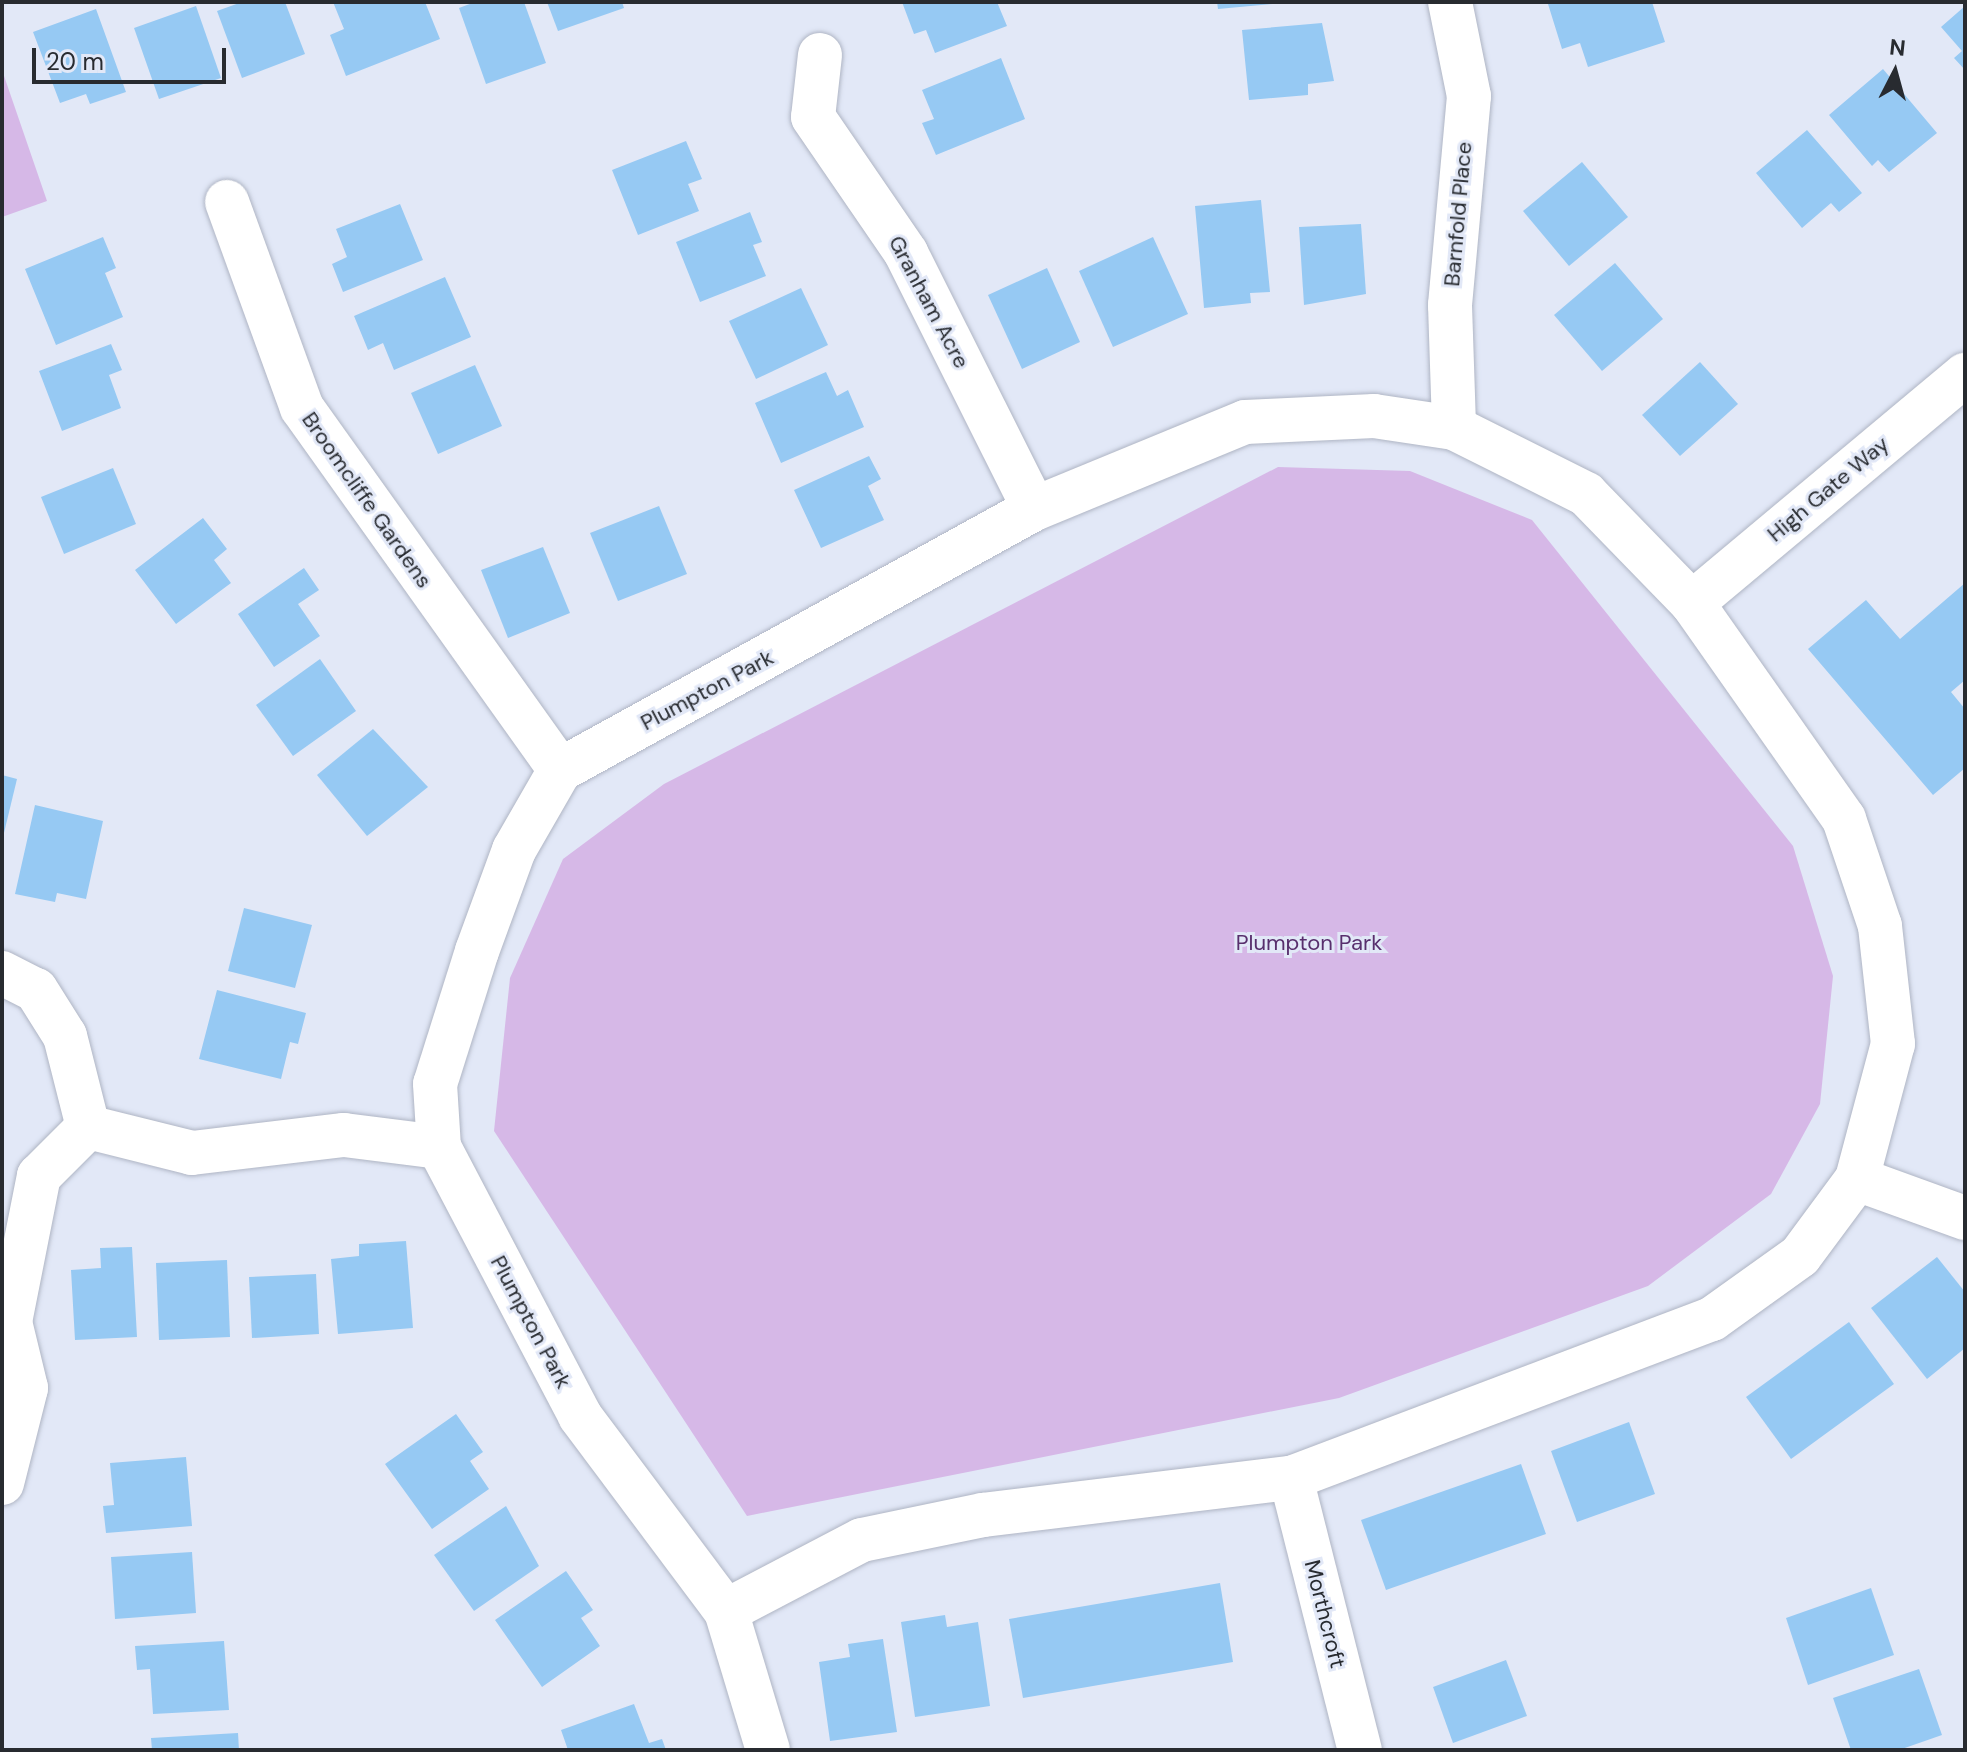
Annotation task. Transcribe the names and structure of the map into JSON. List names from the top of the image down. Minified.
{"streets":{"street":["Barnfold Place","Granham Acre","High Gate Way","Broomcliffe Gardens","Plumpton Park","Morthcroft"]},"crossings":[["Barnfold Place","Plumpton Park"],["Granham Acre","Plumpton Park"],["High Gate Way","Plumpton Park"],["Broomcliffe Gardens","Plumpton Park"],["Plumpton Park","Morthcroft"]],"parks":["Plumpton Park"],"scale_bar":"20 m","north":"top"}
